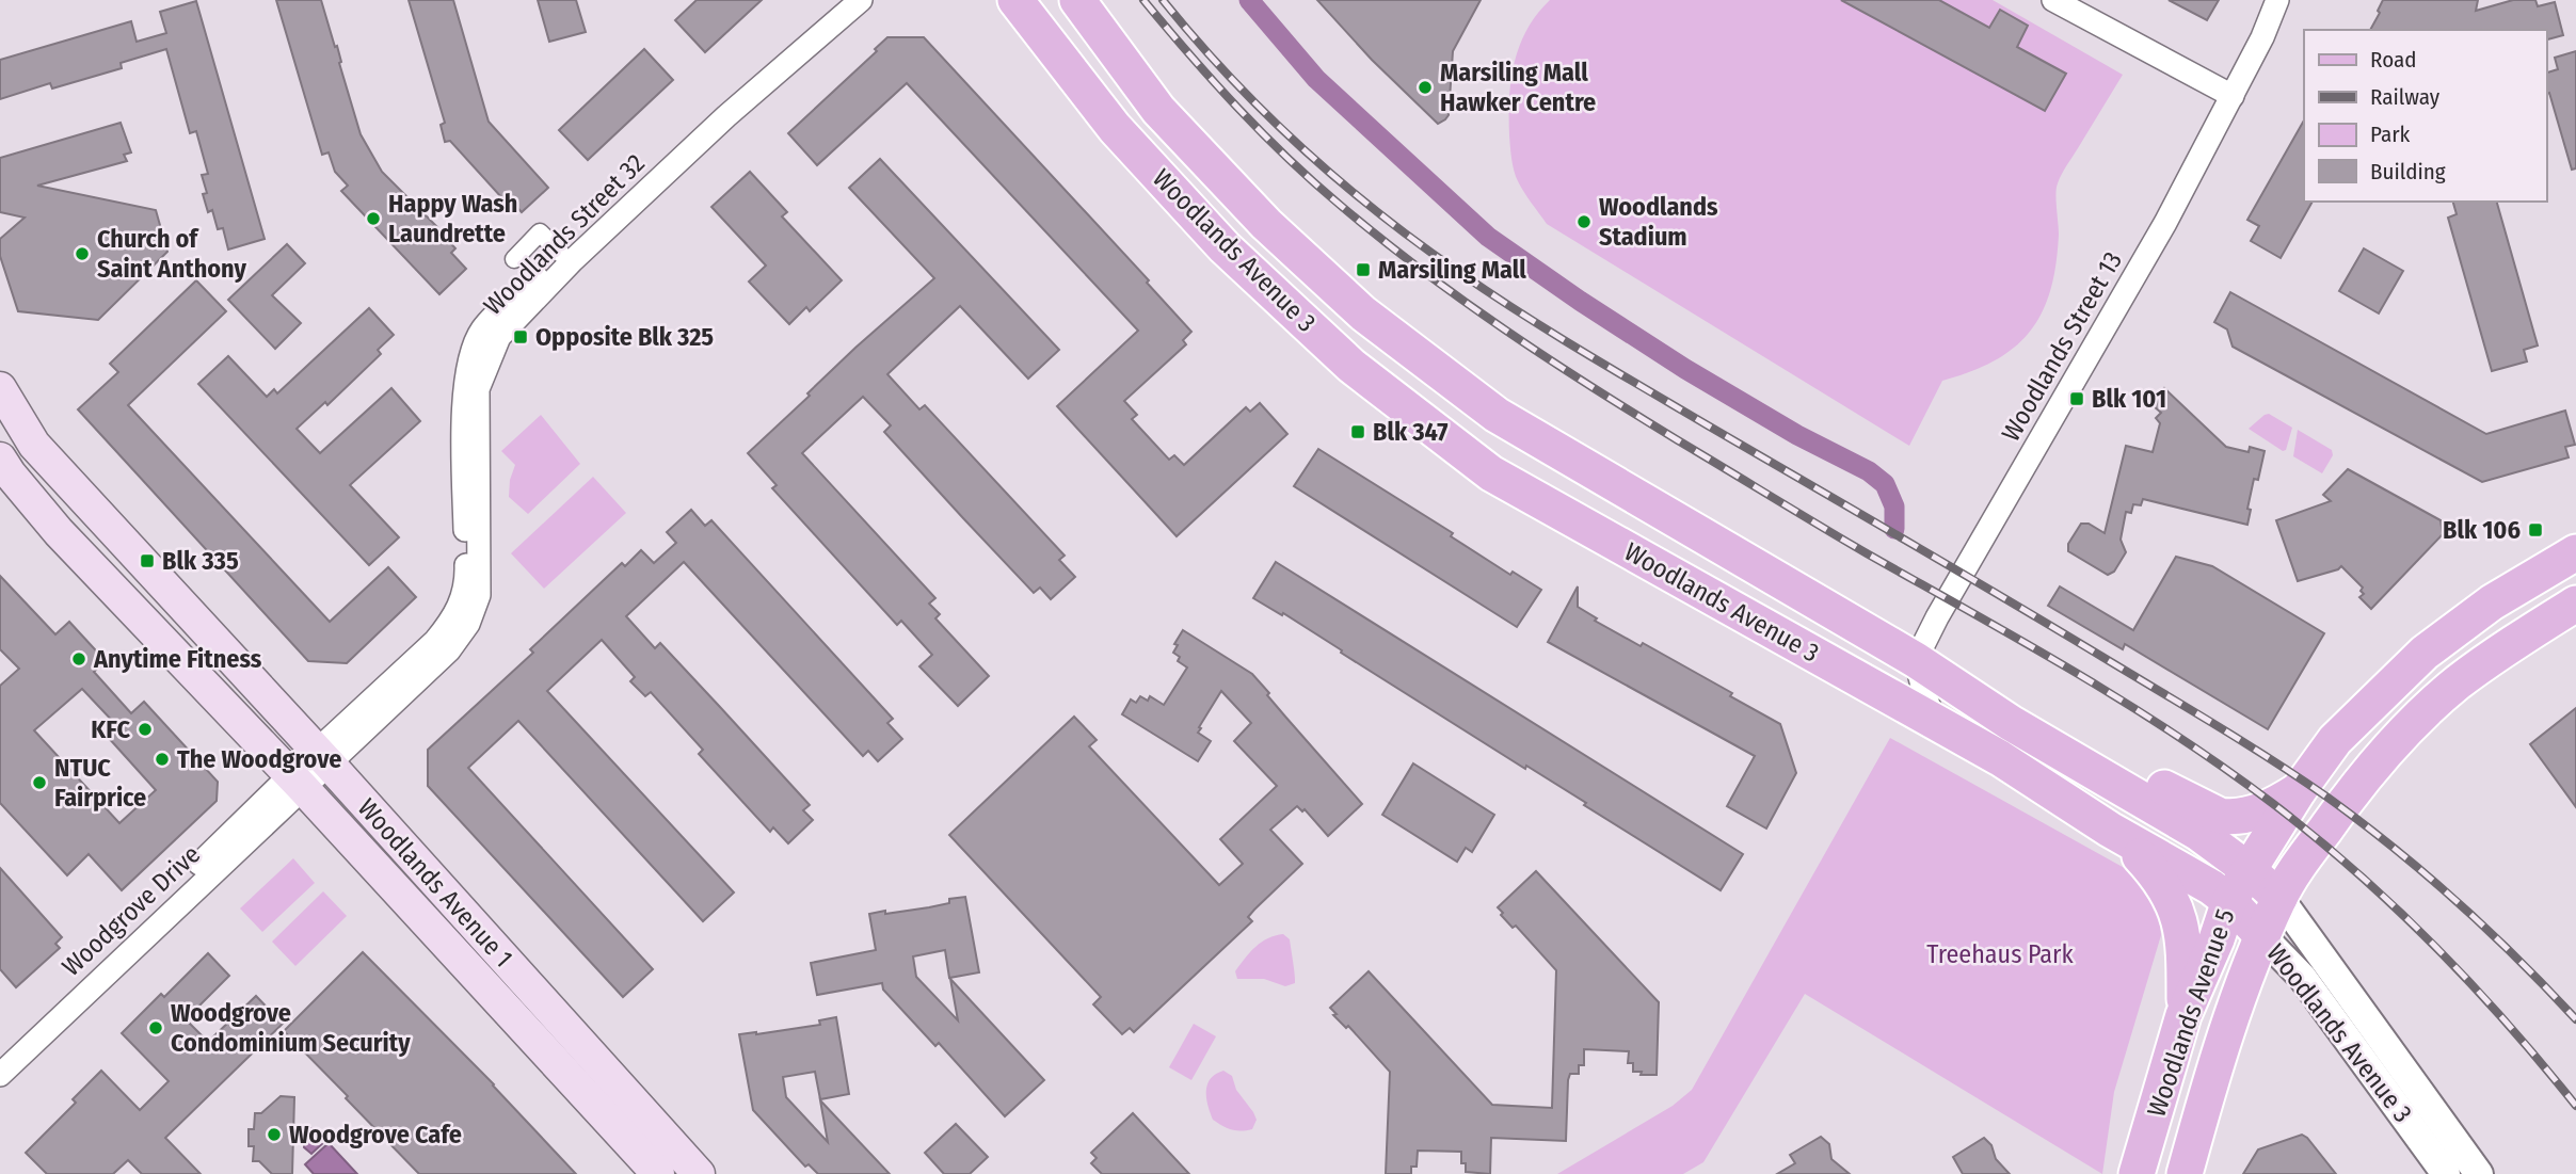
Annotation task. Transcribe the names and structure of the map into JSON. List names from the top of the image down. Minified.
{"streets":{"main road":["Woodlands Avenue 3","Woodlands Avenue 1","Woodlands Avenue 5"],"street":["Woodlands Street 32","Woodlands Street 13","Woodgrove Drive"]},"crossings":[["Woodlands Street 32","Woodlands Avenue 1"],["Woodlands Street 32","Woodgrove Drive"],["Woodlands Avenue 3","Woodlands Street 13"],["Woodlands Avenue 3","Woodlands Avenue 5"],["Woodlands Avenue 1","Woodgrove Drive"]],"parks":["Treehaus Park"],"places":{"other":["Marsiling Mall Hawker Centre","Happy Wash Laundrette","Woodlands Stadium","Church of Saint Anthony","Anytime Fitness","KFC","The Woodgrove","NTUC Fairprice","Woodgrove Condominium Security","Woodgrove Cafe"],"transit":["Marsiling Mall","Opposite Blk 325","Blk 101","Blk 347","Blk 106","Blk 335"]},"legend":["Road","Railway","Park","Building"]}
